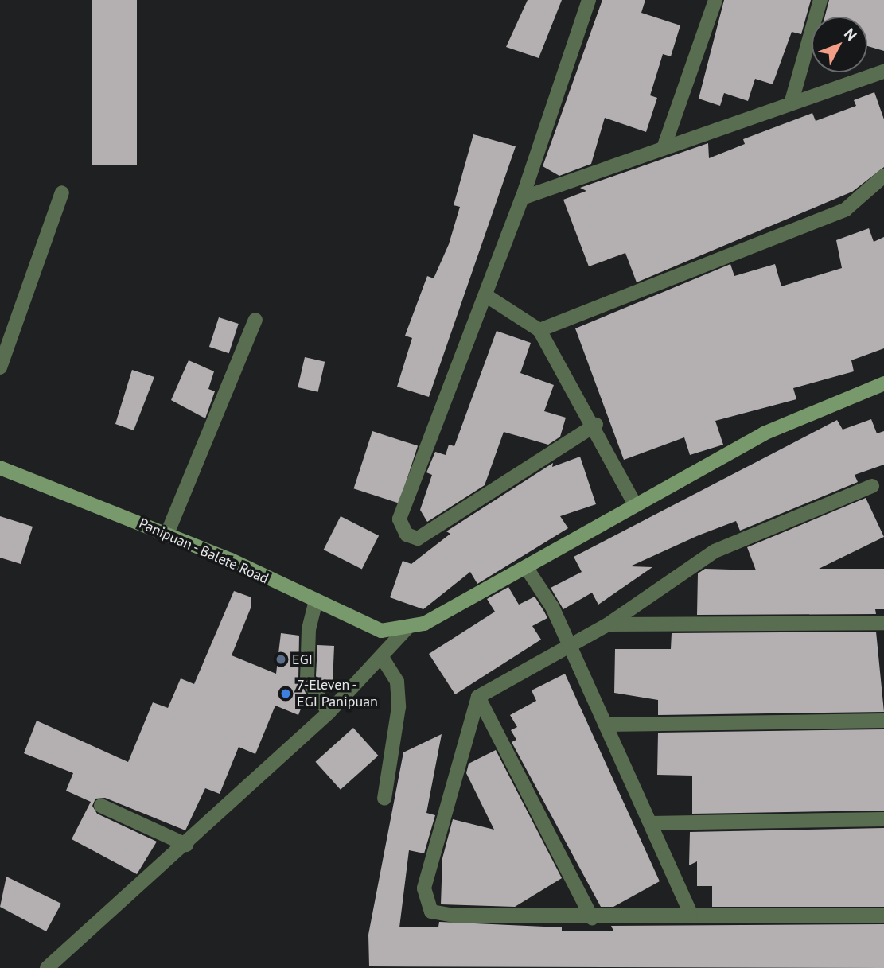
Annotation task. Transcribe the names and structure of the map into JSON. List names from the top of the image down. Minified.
{"streets":{"main road":["Panipuan - Balete Road"]},"places":["EGI","7-Eleven - EGI Panipuan"],"north":"top right"}
